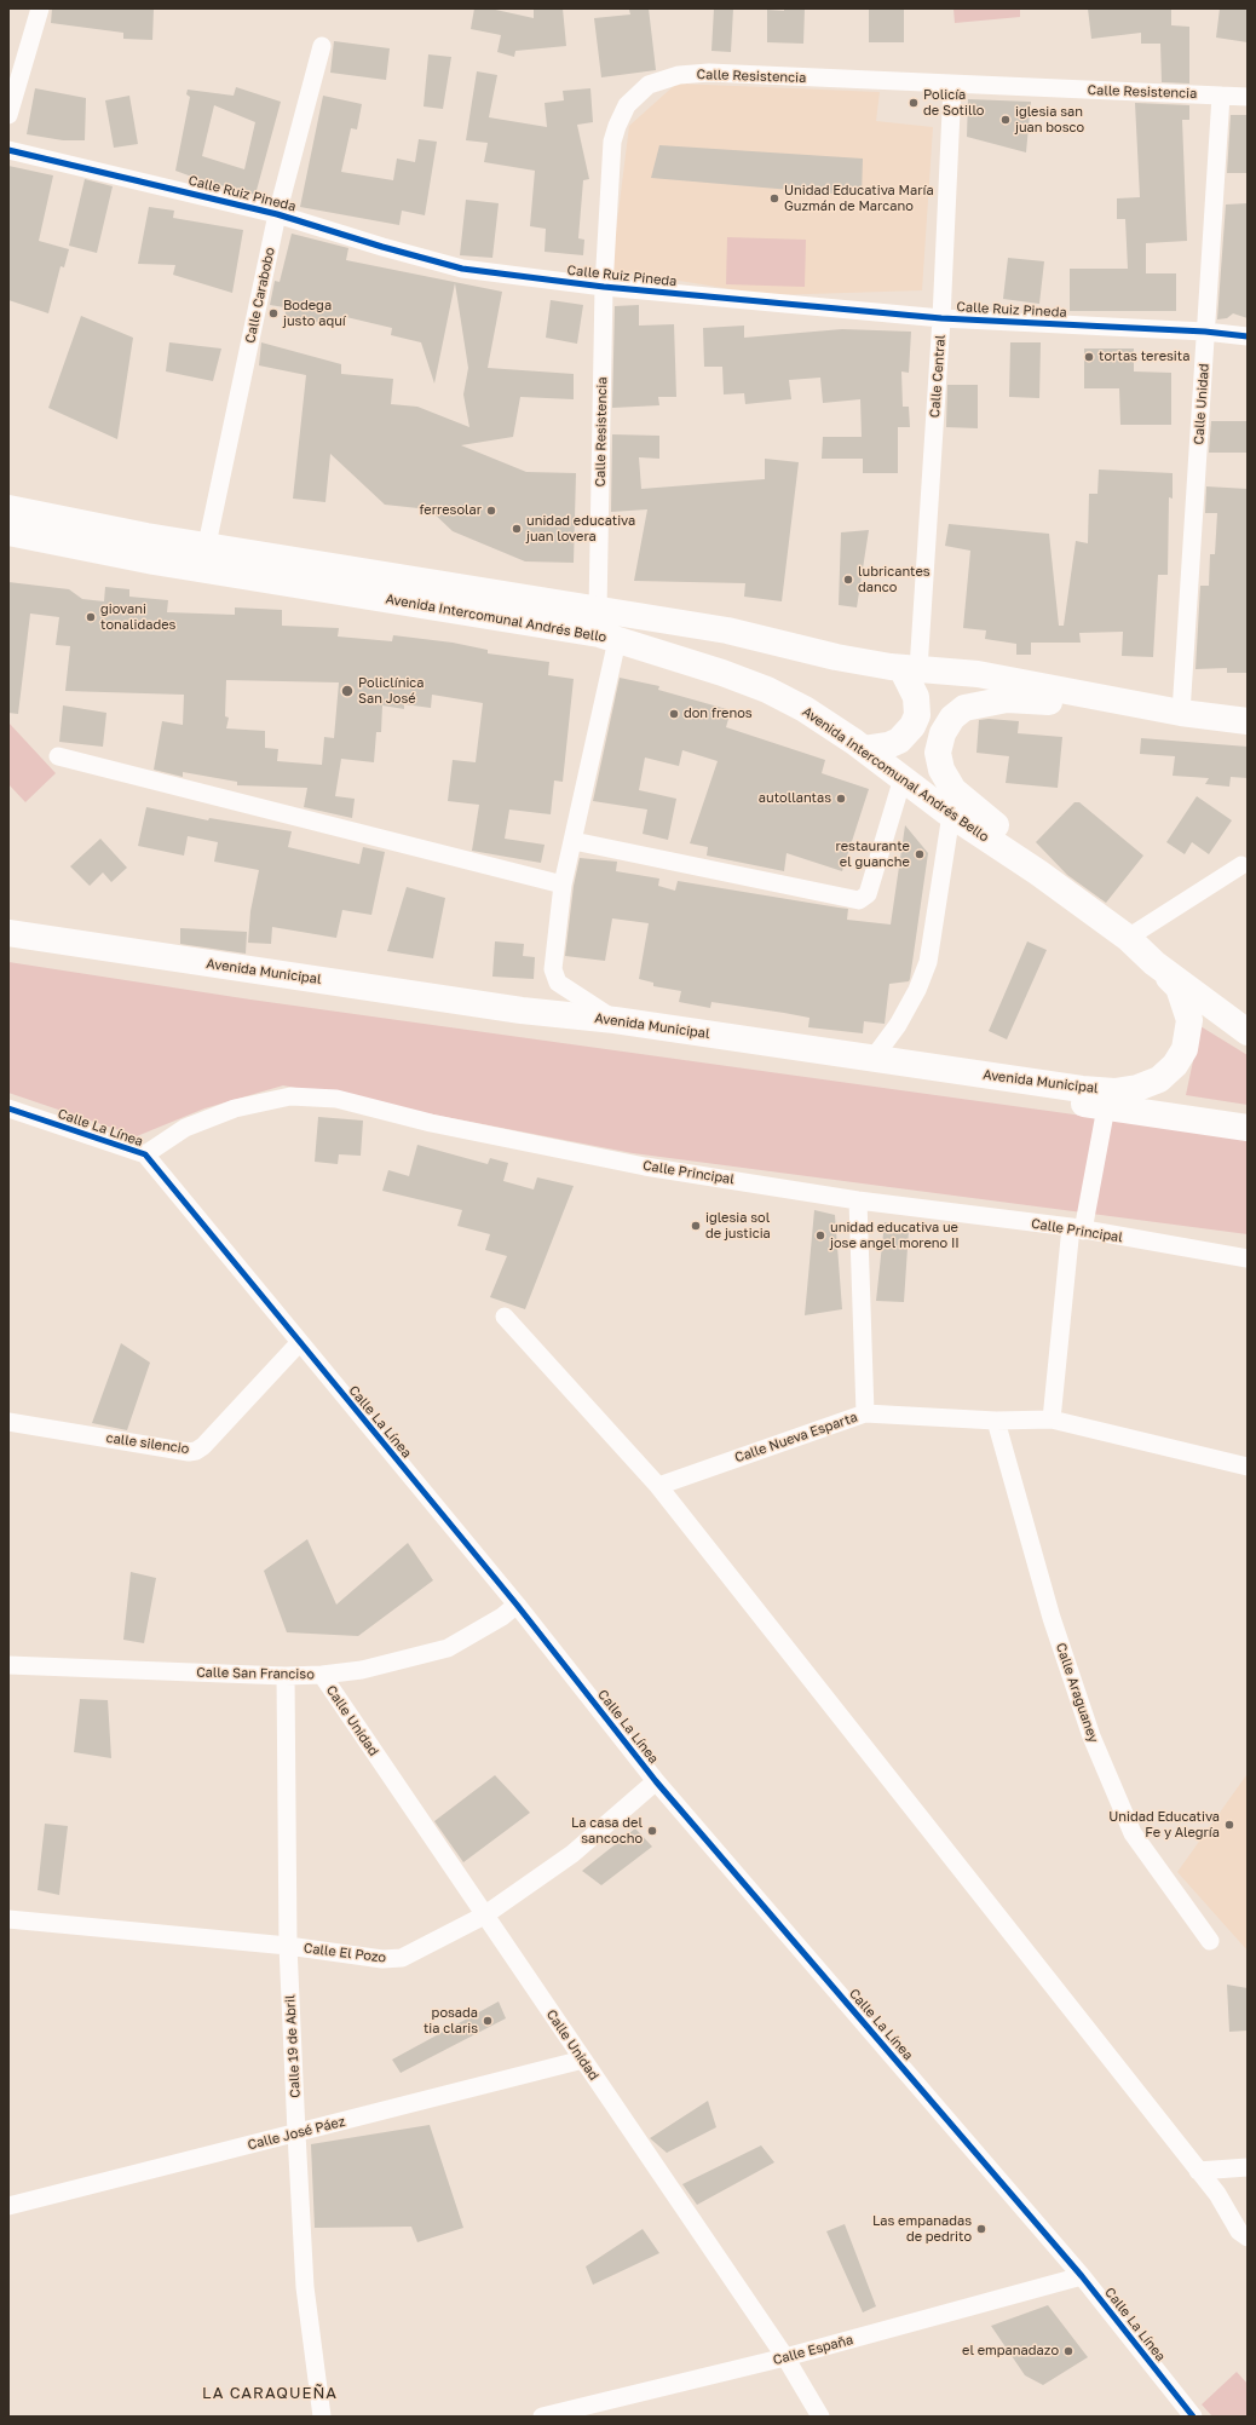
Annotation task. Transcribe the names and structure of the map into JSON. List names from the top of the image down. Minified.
{"streets":{"highway":["Avenida Intercomunal Andrés Bello","Avenida Municipal"],"street":["Calle Resistencia","Calle Ruiz Pineda","Calle Carabobo","Calle Central","Calle Unidad","Calle La Línea","Calle Principal","Calle Nueva Esparta","calle silencio","Calle San Franciso","Calle Araguaney","Calle El Pozo","Calle 19 de Abril","Calle José Páez","Calle España"]},"crossings":[["Calle Resistencia","Calle Ruiz Pineda"],["Calle Resistencia","Calle Central"],["Calle Resistencia","Calle Unidad"],["Calle Resistencia","Avenida Intercomunal Andrés Bello"],["Calle Ruiz Pineda","Calle Carabobo"],["Calle Ruiz Pineda","Calle Central"],["Calle Ruiz Pineda","Calle Unidad"],["Calle Carabobo","Avenida Intercomunal Andrés Bello"],["Calle Central","Avenida Intercomunal Andrés Bello"],["Calle Unidad","Avenida Intercomunal Andrés Bello"],["Calle Unidad","Calle San Franciso"],["Calle Unidad","Calle El Pozo"],["Calle Unidad","Calle José Páez"],["Calle Unidad","Calle España"],["Avenida Intercomunal Andrés Bello","Avenida Municipal"],["Calle La Línea","Calle Principal"],["Calle La Línea","calle silencio"],["Calle La Línea","Calle San Franciso"],["Calle La Línea","Calle El Pozo"],["Calle La Línea","Calle España"],["Calle Nueva Esparta","Calle Araguaney"],["Calle San Franciso","Calle 19 de Abril"],["Calle El Pozo","Calle 19 de Abril"],["Calle 19 de Abril","Calle José Páez"]],"districts":["LA CARAQUEÑA"],"places":["Policía de Sotillo","iglesia san juan bosco","Unidad Educativa María Guzmán de Marcano","Bodega justo aquí","tortas teresita","ferresolar","unidad educativa juan lovera","lubricantes danco","giovani tonalidades","Policlínica San José","don frenos","autollantas","restaurante el guanche","iglesia sol de justicia","unidad educativa ue jose angel moreno II","Unidad Educativa Fe y Alegría","La casa del sancocho","posada tia claris","Las empanadas de pedrito","el empanadazo"]}
